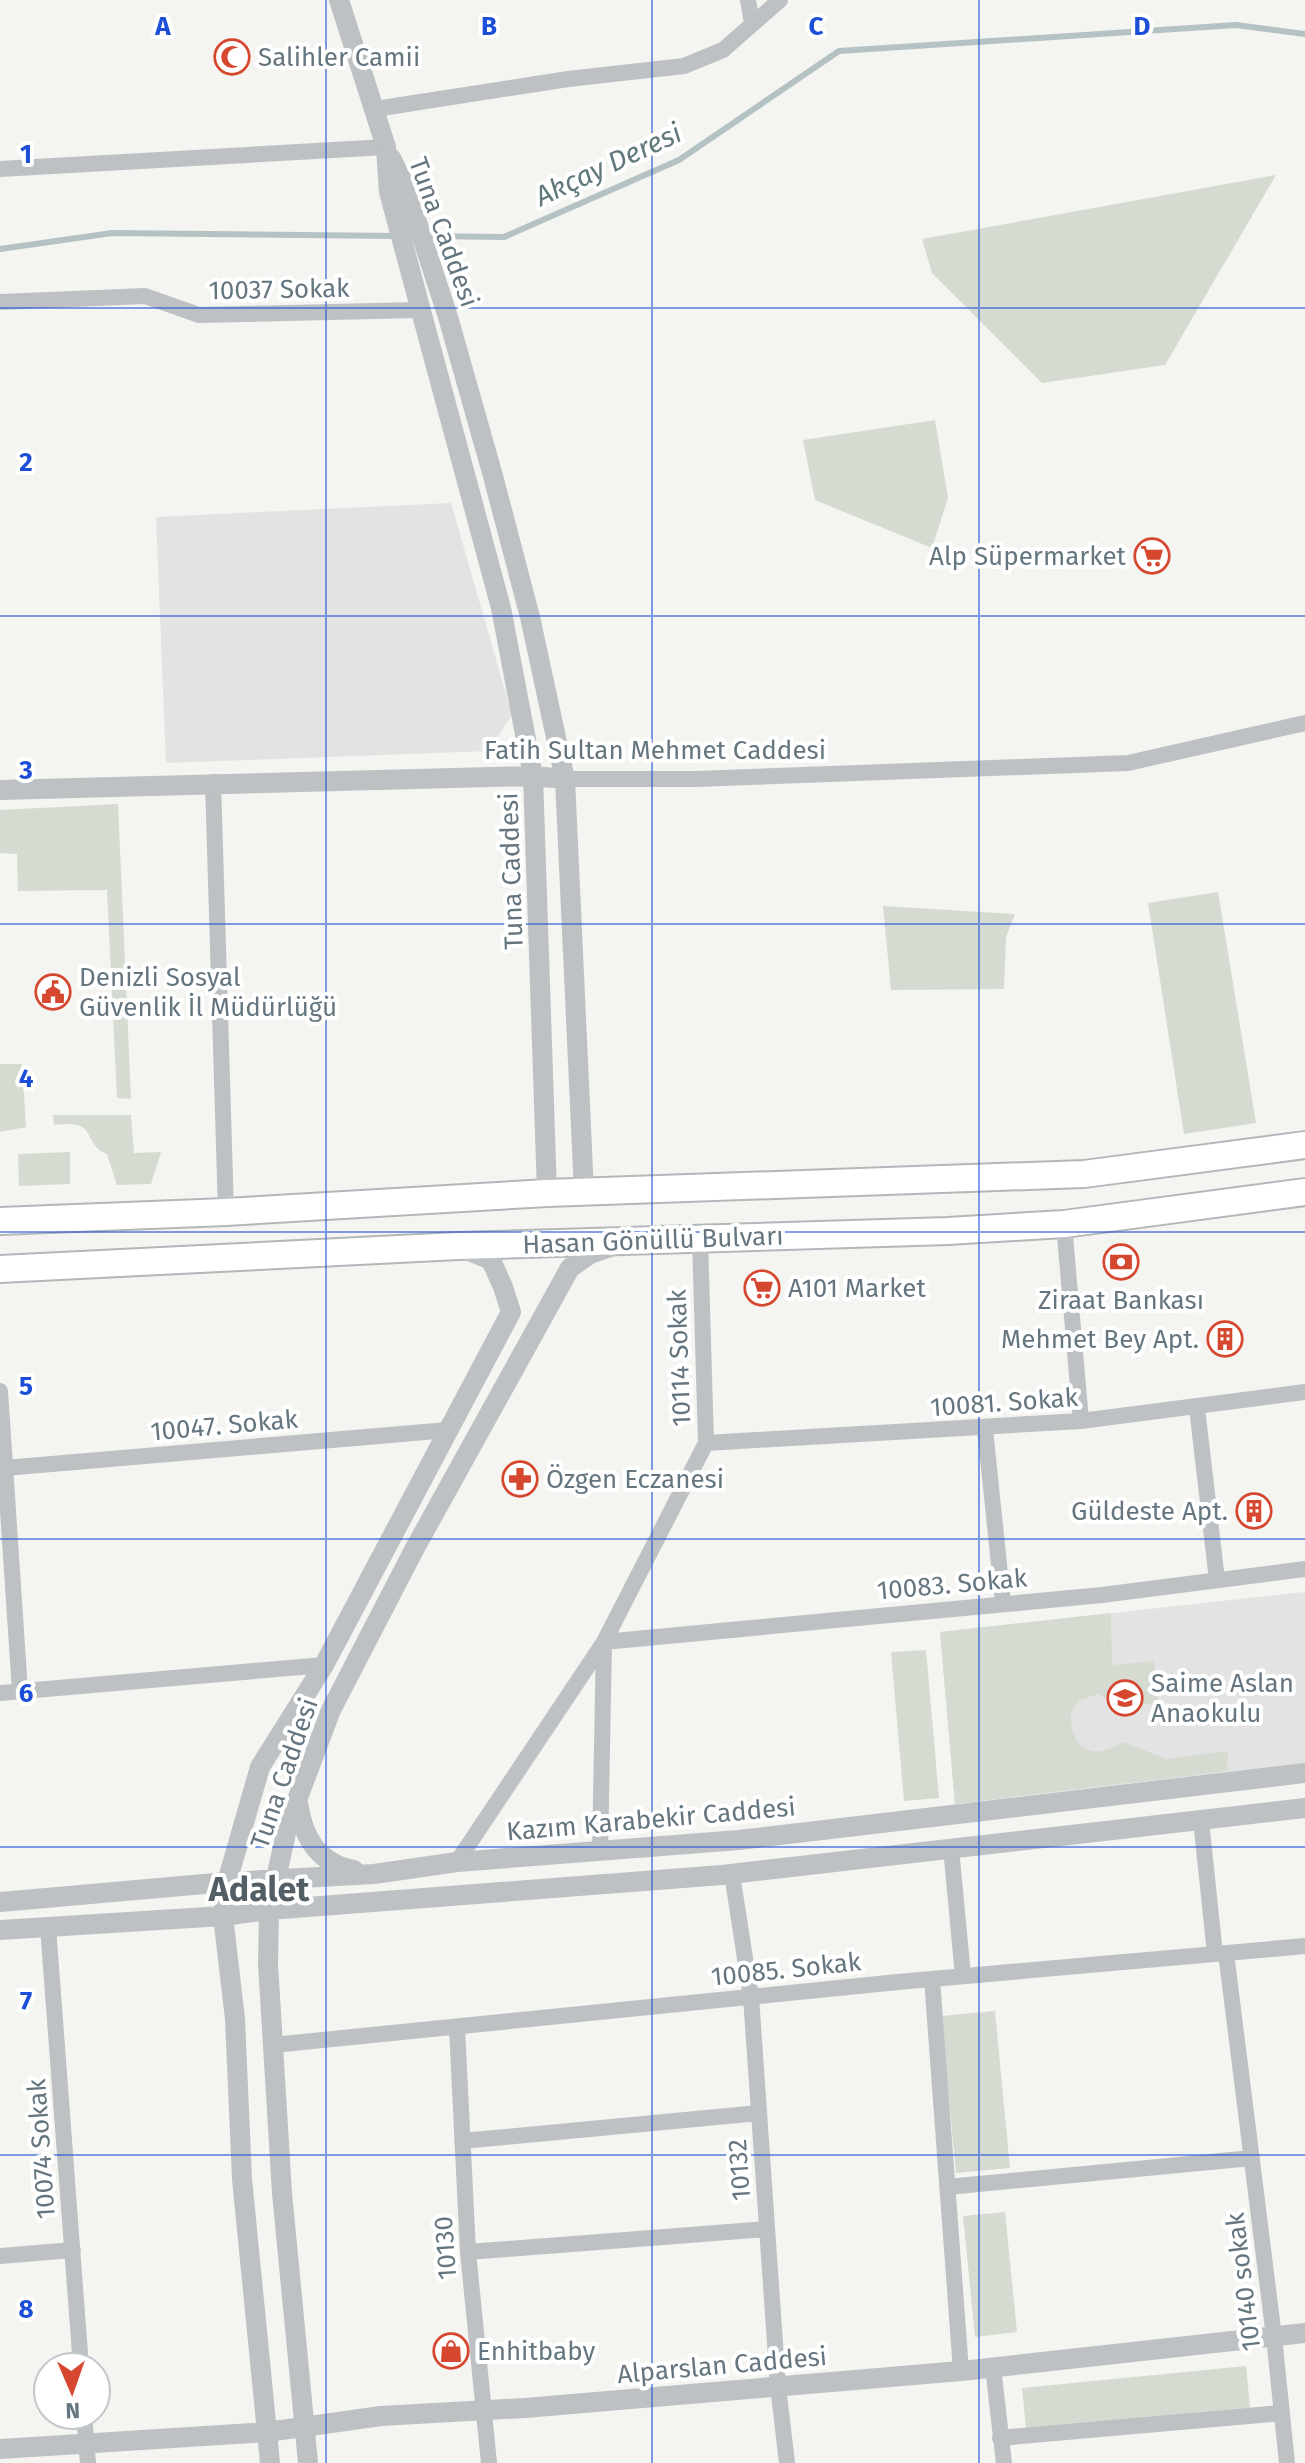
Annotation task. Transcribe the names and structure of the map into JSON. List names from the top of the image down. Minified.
{"streets":{"main road":["Hasan Gönüllü Bulvarı"],"street":["Tuna Caddesi","10037 Sokak","Fatih Sultan Mehmet Caddesi","10114 Sokak","10081. Sokak","10047. Sokak","10083. Sokak","Kazım Karabekir Caddesi","10085. Sokak","10074 Sokak","10132","10130","10140 sokak","Alparslan Caddesi"]},"crossings":[["Tuna Caddesi","10037 Sokak"],["Tuna Caddesi","Fatih Sultan Mehmet Caddesi"],["Tuna Caddesi","Hasan Gönüllü Bulvarı"],["Tuna Caddesi","10047. Sokak"],["Tuna Caddesi","Kazım Karabekir Caddesi"],["Tuna Caddesi","10085. Sokak"],["Tuna Caddesi","Alparslan Caddesi"],["Hasan Gönüllü Bulvarı","10114 Sokak"],["10114 Sokak","10081. Sokak"],["10114 Sokak","10083. Sokak"],["10114 Sokak","Kazım Karabekir Caddesi"],["10085. Sokak","10132"],["10085. Sokak","10130"],["10085. Sokak","10140 sokak"],["10132","Alparslan Caddesi"],["10130","Alparslan Caddesi"],["10140 sokak","Alparslan Caddesi"]],"districts":["Adalet"],"water":["Akçay Deresi"],"places":{"mosque":["Salihler Camii"],"supermarket":["Alp Süpermarket","A101 Market"],"public building":["Denizli Sosyal Güvenlik İl Müdürlüğü"],"bank":["Ziraat Bankası"],"building":["Mehmet Bey Apt.","Güldeste Apt."],"pharmacy":["Özgen Eczanesi"],"school or university":["Saime Aslan Anaokulu"],"shop":["Enhitbaby"]},"north":"bottom","grid":{"columns":["A","B","C","D"],"rows":["1","2","3","4","5","6","7","8"]}}
